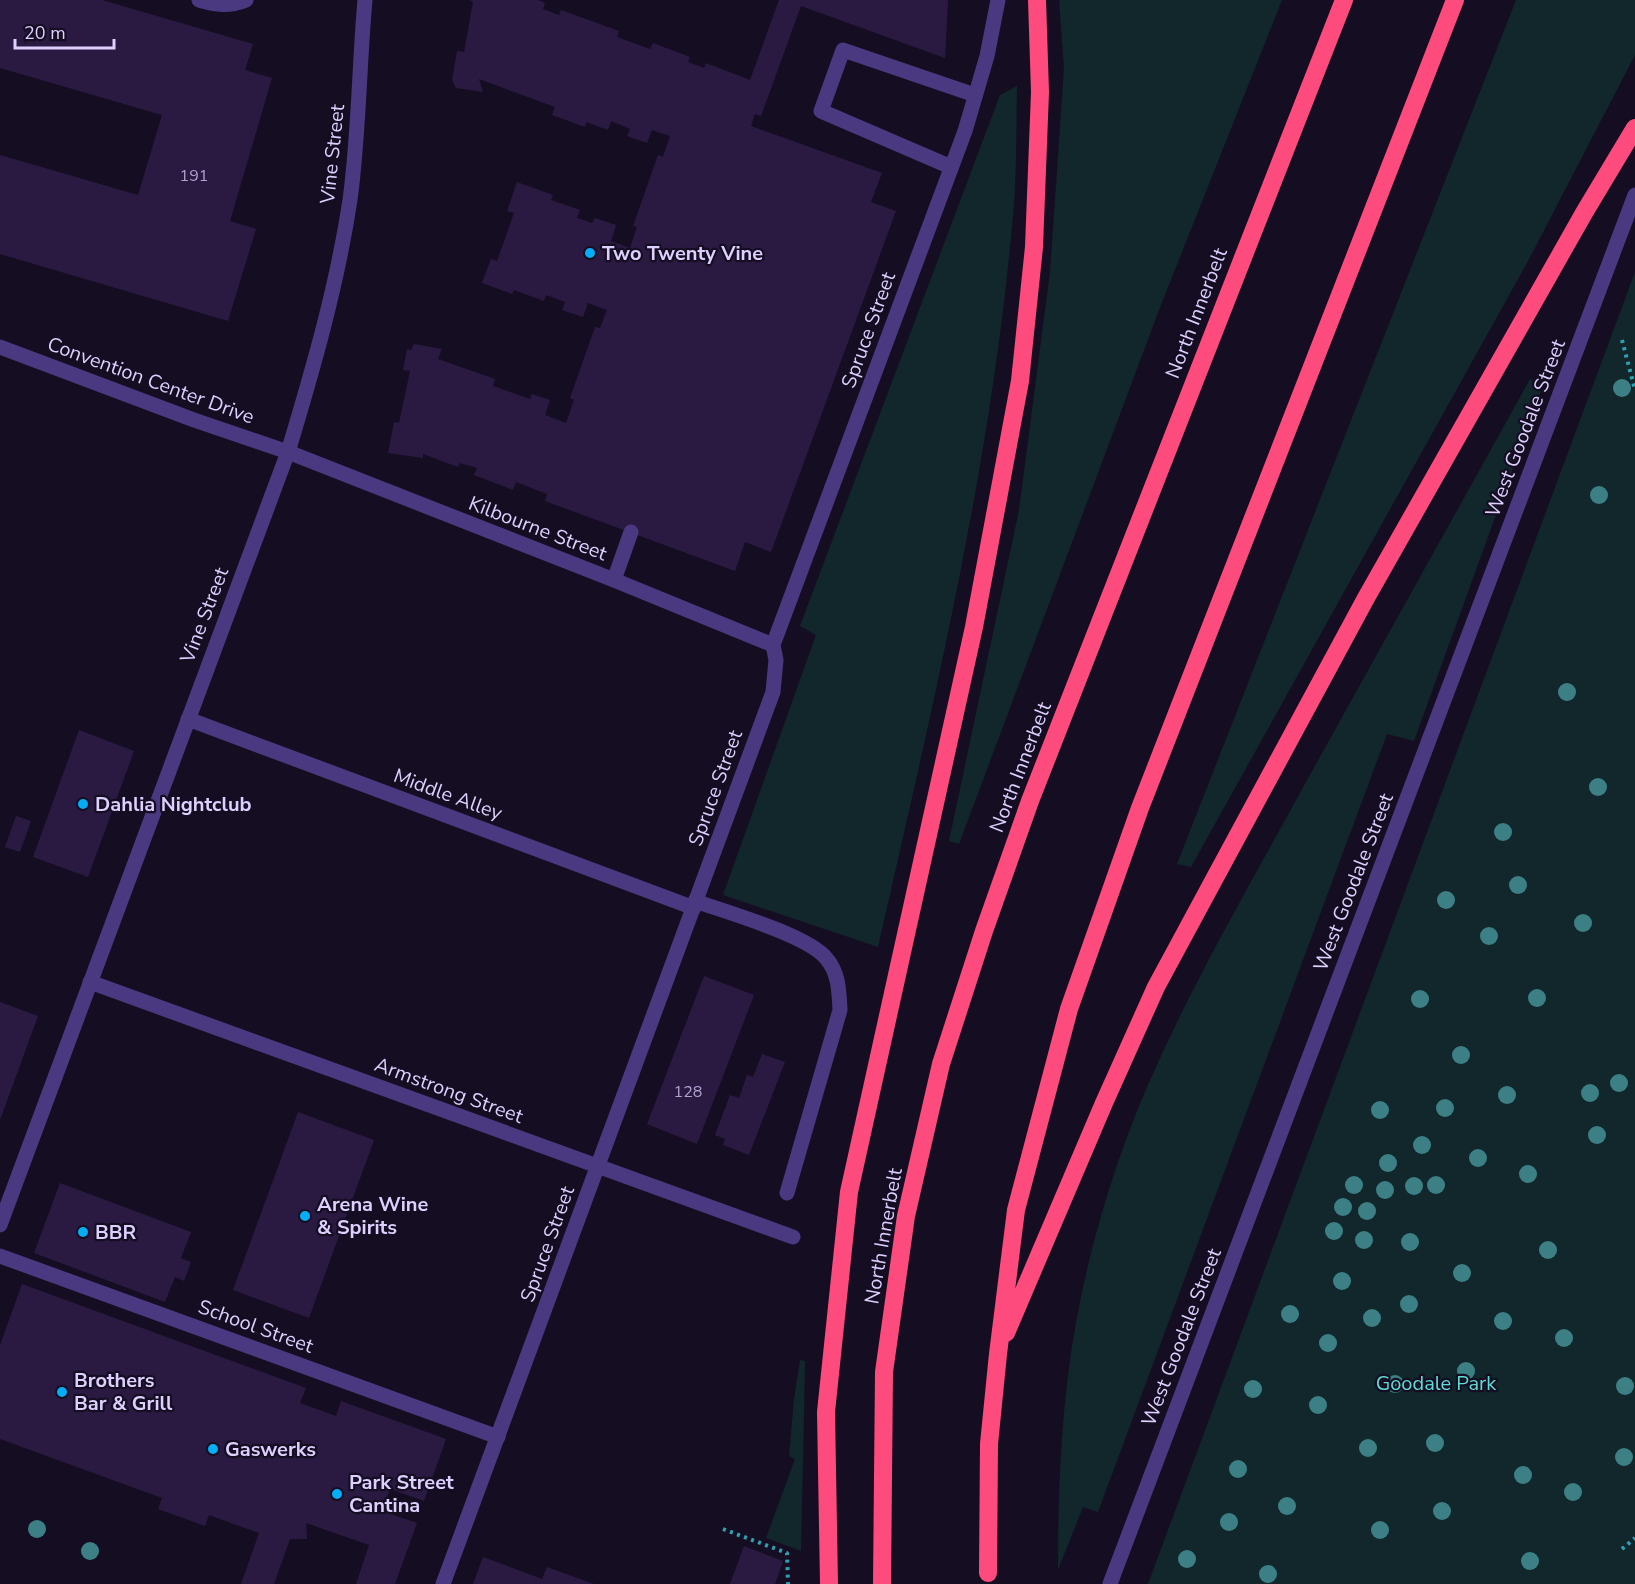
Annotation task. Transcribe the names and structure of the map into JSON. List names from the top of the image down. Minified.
{"streets":{"highway":["North Innerbelt"],"street":["Vine Street","Spruce Street","Convention Center Drive","West Goodale Street","Kilbourne Street","Middle Alley","Armstrong Street","School Street"]},"crossings":[["Vine Street","Convention Center Drive"],["Vine Street","Kilbourne Street"],["Vine Street","Middle Alley"],["Vine Street","Armstrong Street"],["Spruce Street","Kilbourne Street"],["Spruce Street","Middle Alley"],["Spruce Street","Armstrong Street"],["Spruce Street","School Street"],["Convention Center Drive","Kilbourne Street"]],"parks":["Goodale Park"],"places":["Two Twenty Vine","Dahlia Nightclub","Arena Wine & Spirits","BBR","Brothers Bar & Grill","Gaswerks","Park Street Cantina"],"house_numbers":["191","128"],"scale_bar":"20 m"}
